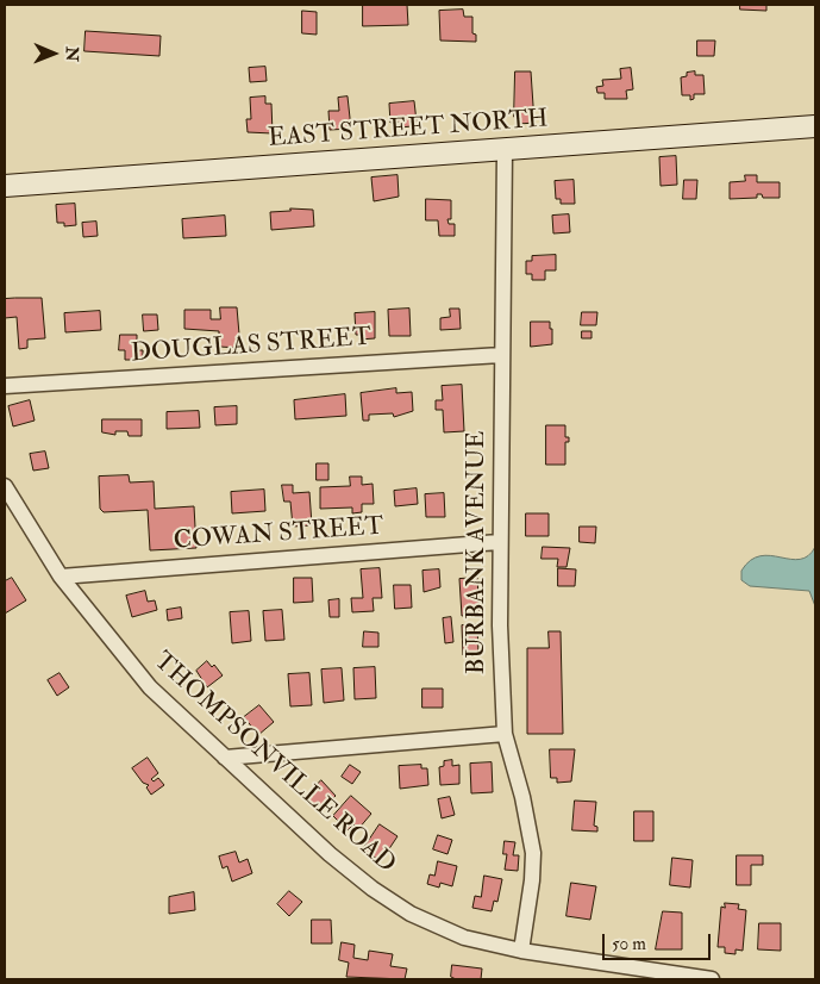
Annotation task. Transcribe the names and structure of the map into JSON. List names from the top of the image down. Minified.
{"streets":{"main road":["EAST STREET NORTH"],"street":["DOUGLAS STREET","COWAN STREET","BURBANK AVENUE","THOMPSONVILLE ROAD"]},"crossings":[["EAST STREET NORTH","BURBANK AVENUE"],["DOUGLAS STREET","BURBANK AVENUE"],["COWAN STREET","BURBANK AVENUE"],["COWAN STREET","THOMPSONVILLE ROAD"],["BURBANK AVENUE","THOMPSONVILLE ROAD"]],"scale_bar":"50 m","north":"right"}
